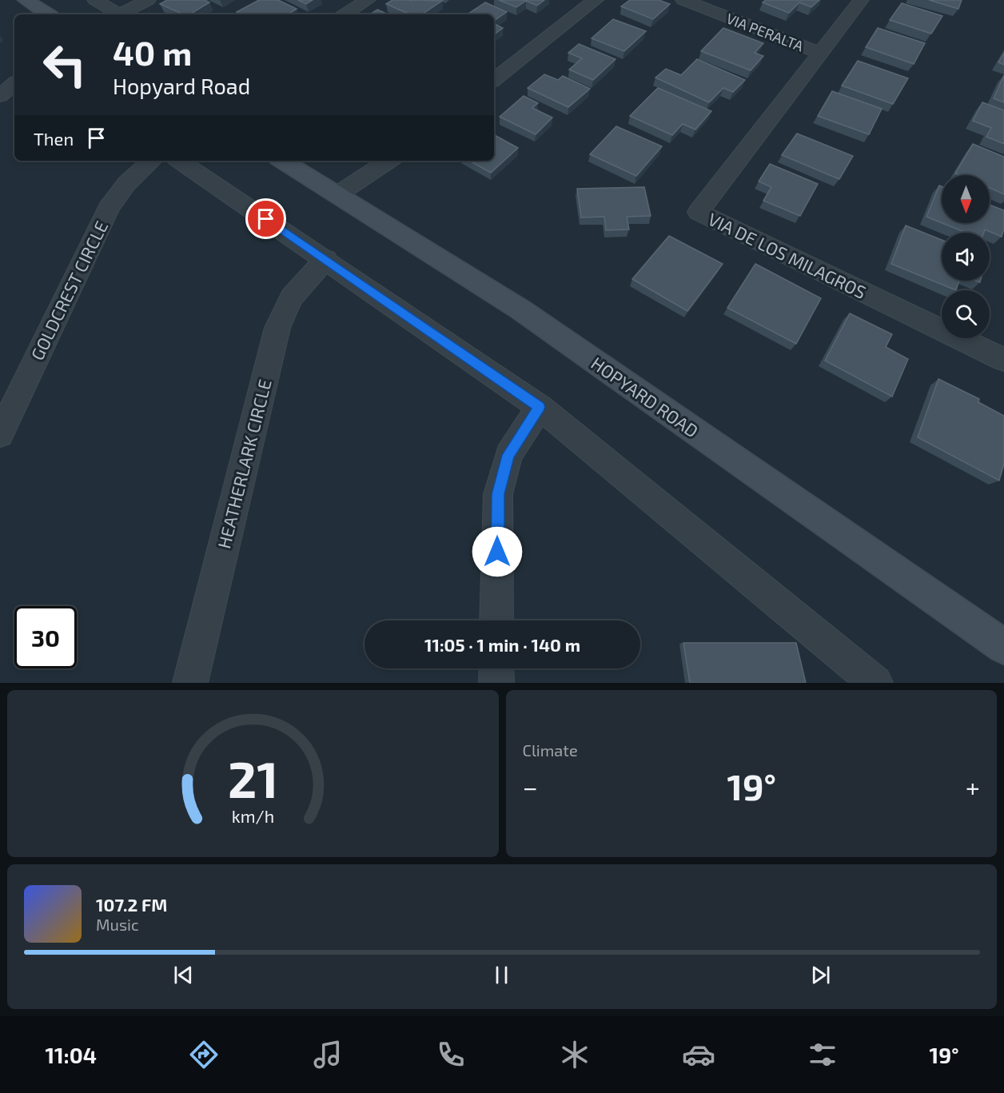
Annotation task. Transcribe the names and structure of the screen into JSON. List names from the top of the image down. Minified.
{"streets":{"main road":["HOPYARD ROAD"],"street":["VIA PERALTA","VIA DE LOS MILAGROS","GOLDCREST CIRCLE","HEATHERLARK CIRCLE"]},"crossings":[["VIA PERALTA","VIA DE LOS MILAGROS"]],"north":"bottom","page":{"turn":["40 m","Hopyard Road"],"then":"Then","limit":"30","trip":"11:05 · 1 min · 140 m","tile":"Climate","heat":["−","19°","+"],"song":["107.2 FM","Music"],"tabs":["11:04","19°"],"gauge":["21","km/h"]}}
